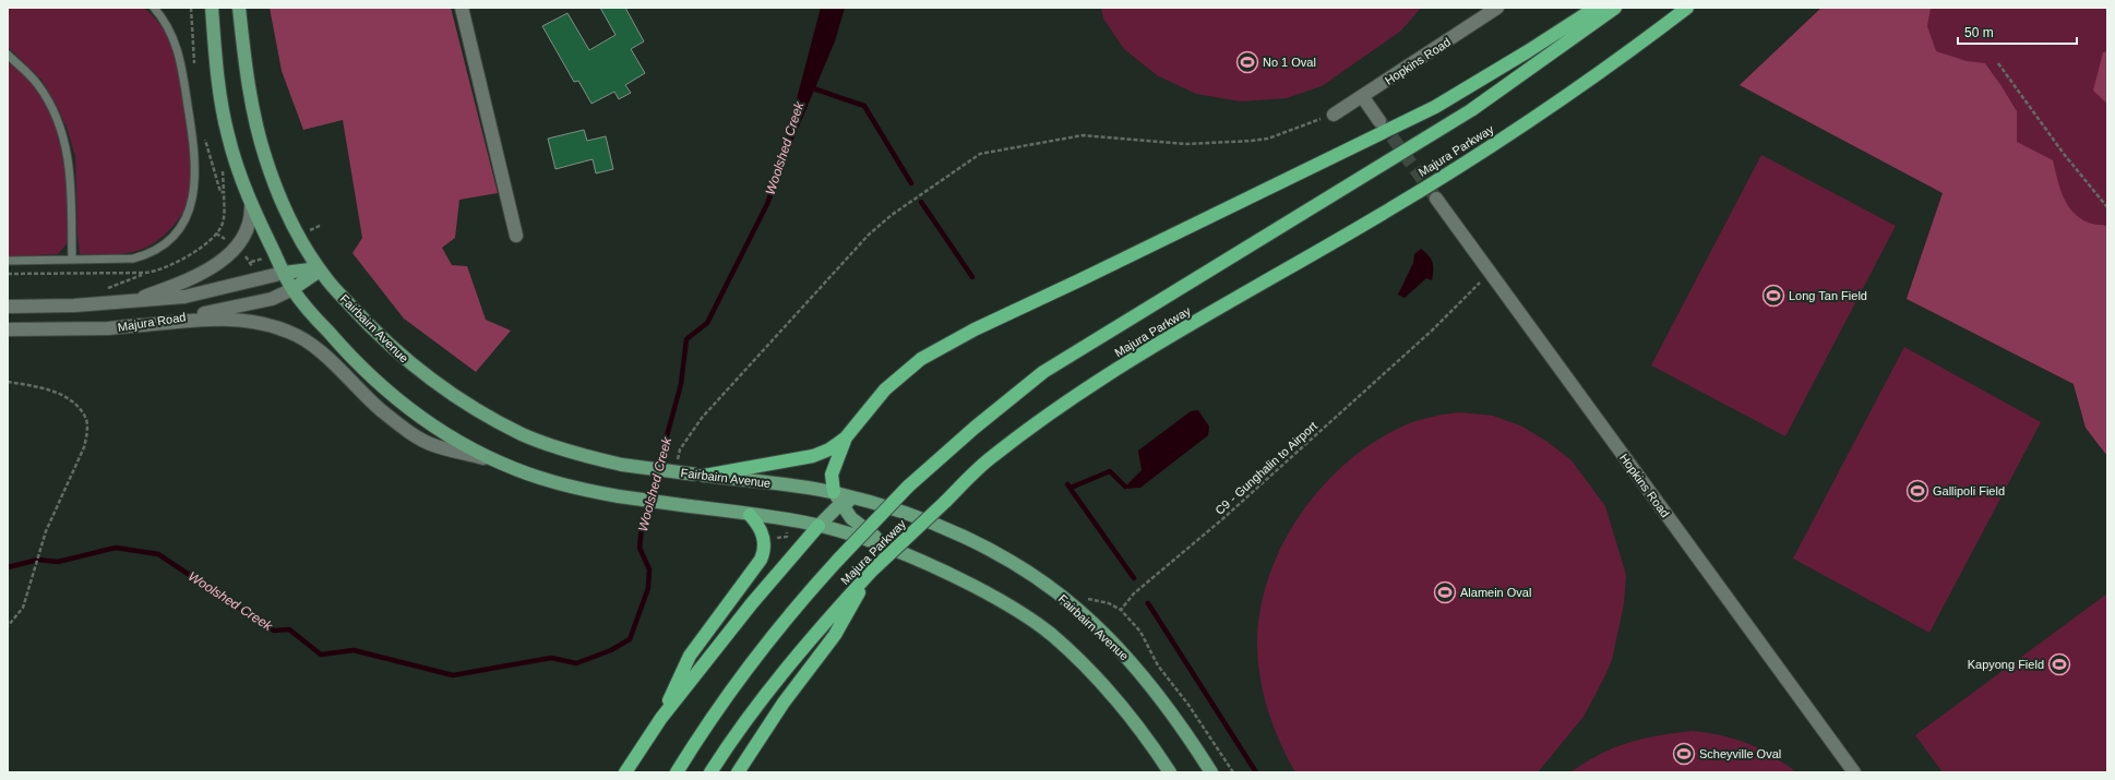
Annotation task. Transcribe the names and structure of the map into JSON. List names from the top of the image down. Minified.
{"streets":{"highway":["Majura Parkway"],"main road":["Fairbairn Avenue"],"street":["Hopkins Road","Majura Road"],"path":["C9 - Gunghalin to Airport"]},"crossings":[["Hopkins Road","C9 - Gunghalin to Airport"]],"water":["Woolshed Creek"],"places":{"sports":["No 1 Oval","Long Tan Field","Gallipoli Field","Alamein Oval","Kapyong Field","Scheyville Oval"]},"scale_bar":"50 m"}
